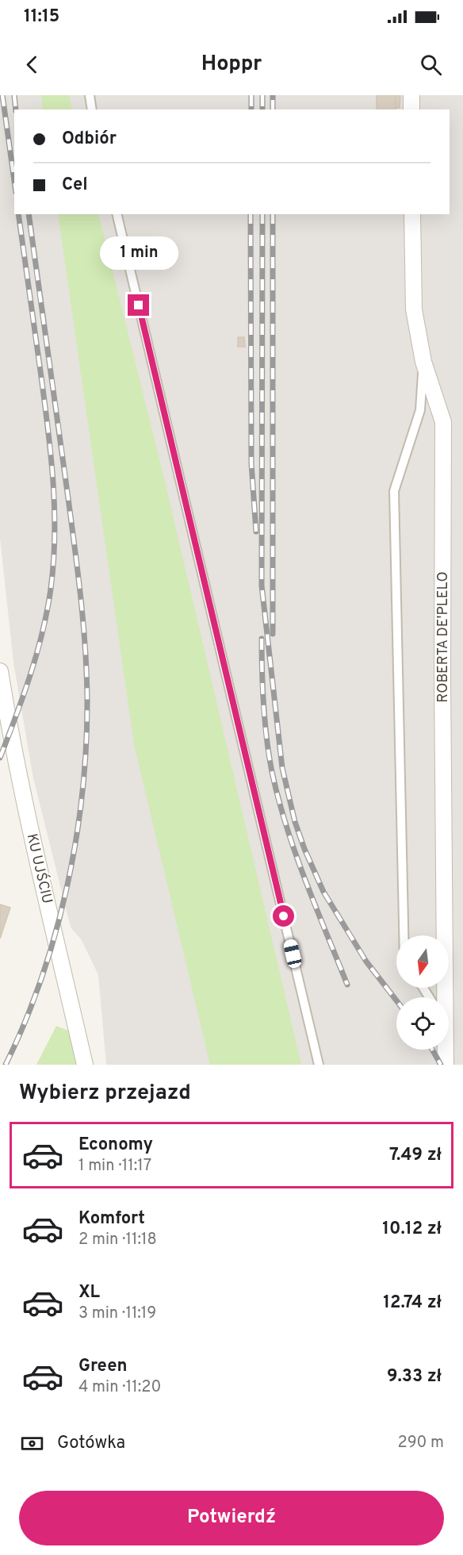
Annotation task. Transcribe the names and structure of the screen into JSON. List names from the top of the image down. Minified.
{"streets":{"street":["ROBERTA DE'PLELO","KU UJŚCIU"]},"north":"bottom","page":{"status":"11:15","header":"Hoppr","banner":["Odbiór","Cel"],"bubble":"1 min","heading":"Wybierz przejazd","list":[{"name":"Economy","note":"1 min · 11:17","value":"7.49 zł"},{"name":"Komfort","note":"2 min · 11:18","value":"10.12 zł"},{"name":"XL","note":"3 min · 11:19","value":"12.74 zł"},{"name":"Green","note":"4 min · 11:20","value":"9.33 zł"}],"pay":["Gotówka","290 m"],"buttons":"Potwierdź"}}
